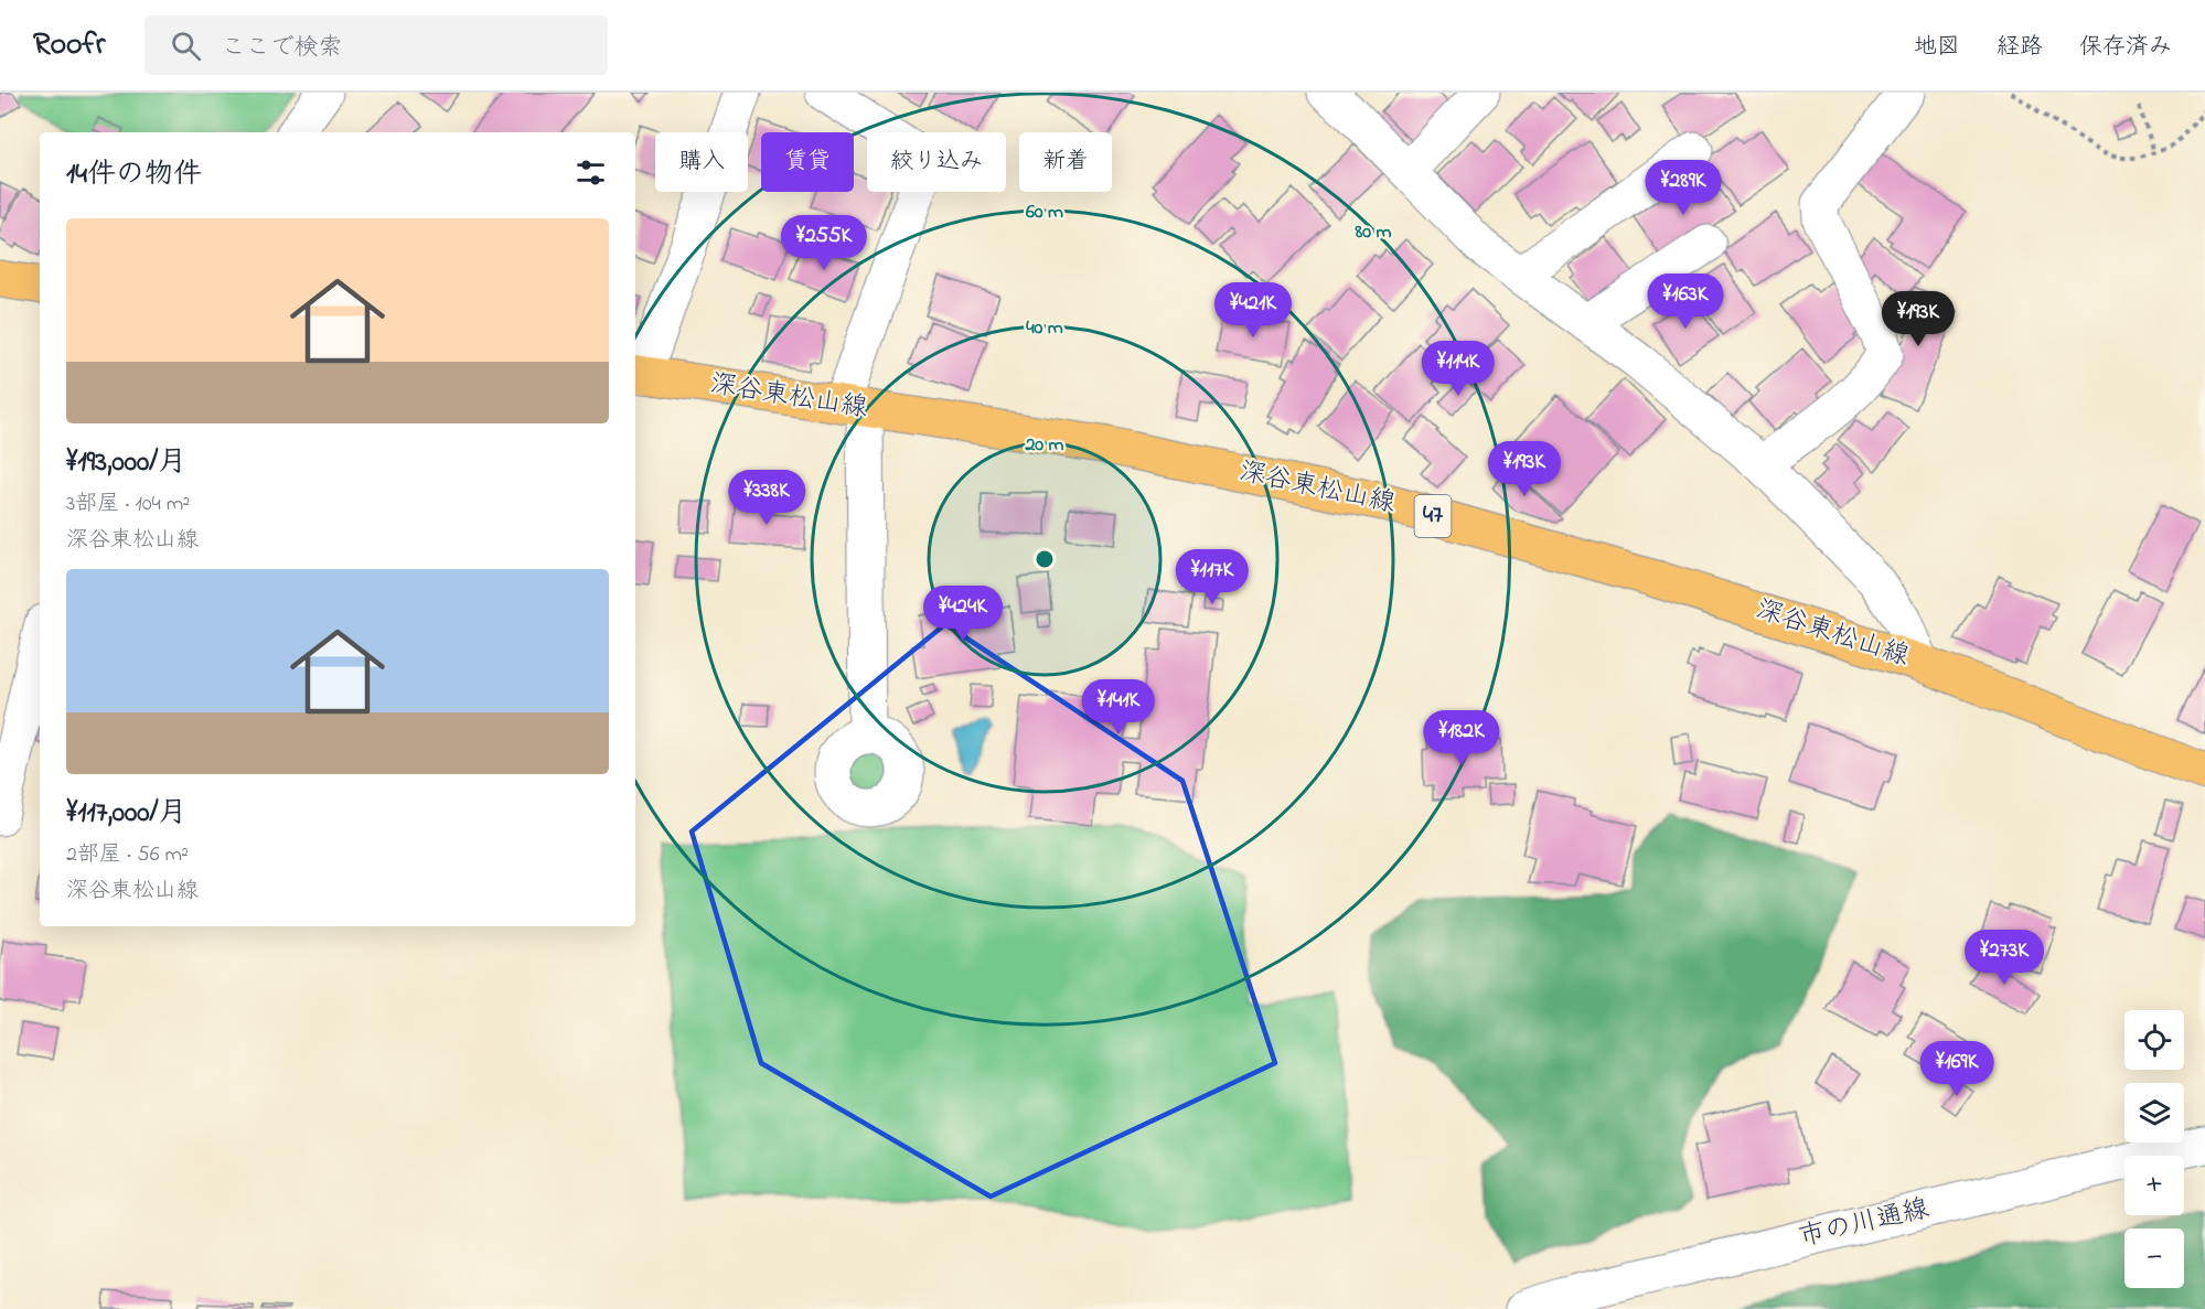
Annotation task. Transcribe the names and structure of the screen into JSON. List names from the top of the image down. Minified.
{"streets":{"main road":["深谷東松山線","47"],"street":["市の川通線"]},"page":{"header":"Roofr","search":"ここで検索","nav":["地図","経路","保存済み"],"chip":["購入","賃貸","絞り込み","新着"],"heading":"14件の物件","price":["¥289K","¥255K","¥163K","¥421K","¥193K","¥114K","¥193K","¥338K","¥117K","¥424K","¥141K","¥182K","¥273K","¥169K"],"list":[{"name":"¥193,000/月","note":"3部屋 · 104 m² · 深谷東松山線"},{"name":"¥117,000/月","note":"2部屋 · 56 m² · 深谷東松山線"}],"map_buttons":["+","−"]},"rings":["60 m","80 m","40 m","20 m"]}
